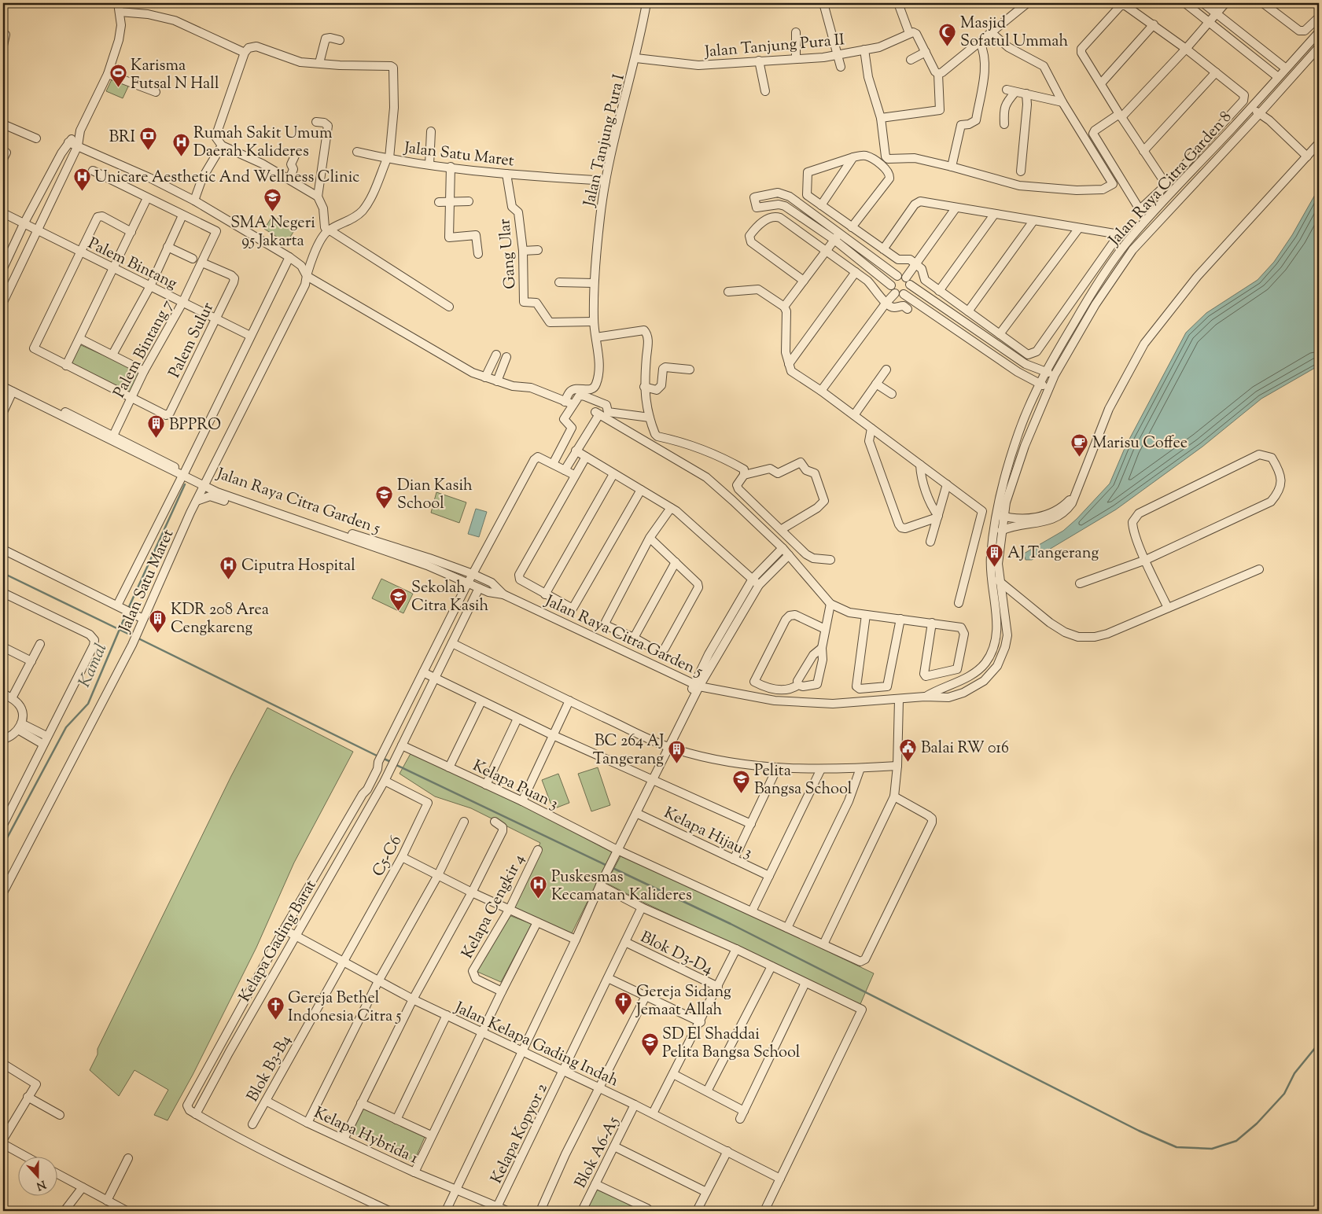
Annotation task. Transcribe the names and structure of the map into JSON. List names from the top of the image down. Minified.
{"streets":{"street":["Jalan Tanjung Pura II","Jalan Tanjung Pura I","Jalan Satu Maret","Jalan Raya Citra Garden 8","Gang Ular","Palem Bintang","Palem Sulur","Palem Bintang 7","Jalan Raya Citra Garden 5","Kelapa Puan 3","Kelapa Hijau 3","C5-C6","Kelapa Cengkir 4","Kelapa Gading Barat","Blok D3-D4","Jalan Kelapa Gading Indah","Blok B3-B4","Kelapa Kopyor 2","Kelapa Hybrida 1","Blok A6-A5"]},"crossings":[["Jalan Tanjung Pura II","Jalan Tanjung Pura I"],["Jalan Tanjung Pura I","Jalan Satu Maret"],["Jalan Tanjung Pura I","Gang Ular"],["Jalan Satu Maret","Gang Ular"],["Jalan Satu Maret","Jalan Raya Citra Garden 5"],["Jalan Raya Citra Garden 8","Jalan Raya Citra Garden 5"],["Palem Bintang","Palem Sulur"],["Palem Bintang","Palem Bintang 7"],["Palem Sulur","Palem Bintang 7"],["Palem Bintang 7","Jalan Raya Citra Garden 5"],["Jalan Raya Citra Garden 5","Kelapa Gading Barat"],["Kelapa Puan 3","Kelapa Gading Barat"],["C5-C6","Kelapa Gading Barat"],["C5-C6","Jalan Kelapa Gading Indah"],["C5-C6","Blok B3-B4"],["Kelapa Gading Barat","Jalan Kelapa Gading Indah"],["Blok D3-D4","Kelapa Kopyor 2"],["Jalan Kelapa Gading Indah","Blok B3-B4"],["Jalan Kelapa Gading Indah","Kelapa Kopyor 2"],["Jalan Kelapa Gading Indah","Blok A6-A5"],["Blok B3-B4","Kelapa Hybrida 1"],["Kelapa Kopyor 2","Kelapa Hybrida 1"]],"water":["Kamal"],"places":{"mosque":["Masjid Sofatul Ummah"],"sports":["Karisma Futsal N Hall"],"bank":["BRI"],"hospital":["Rumah Sakit Umum Daerah Kalideres","Unicare Aesthetic And Wellness Clinic","Ciputra Hospital","Puskesmas Kecamatan Kalideres"],"school or university":["SMA Negeri 95 Jakarta","Dian Kasih School","Sekolah Citra Kasih","Pelita Bangsa School","SD El Shaddai Pelita Bangsa School"],"building":["BPPRO","AJ Tangerang","KDR 208 Area Cengkareng","BC 264 AJ Tangerang"],"cafe":["Marisu Coffee"],"public building":["Balai RW 016"],"church":["Gereja Sidang Jemaat Allah","Gereja Bethel Indonesia Citra 5"]},"north":"bottom"}
